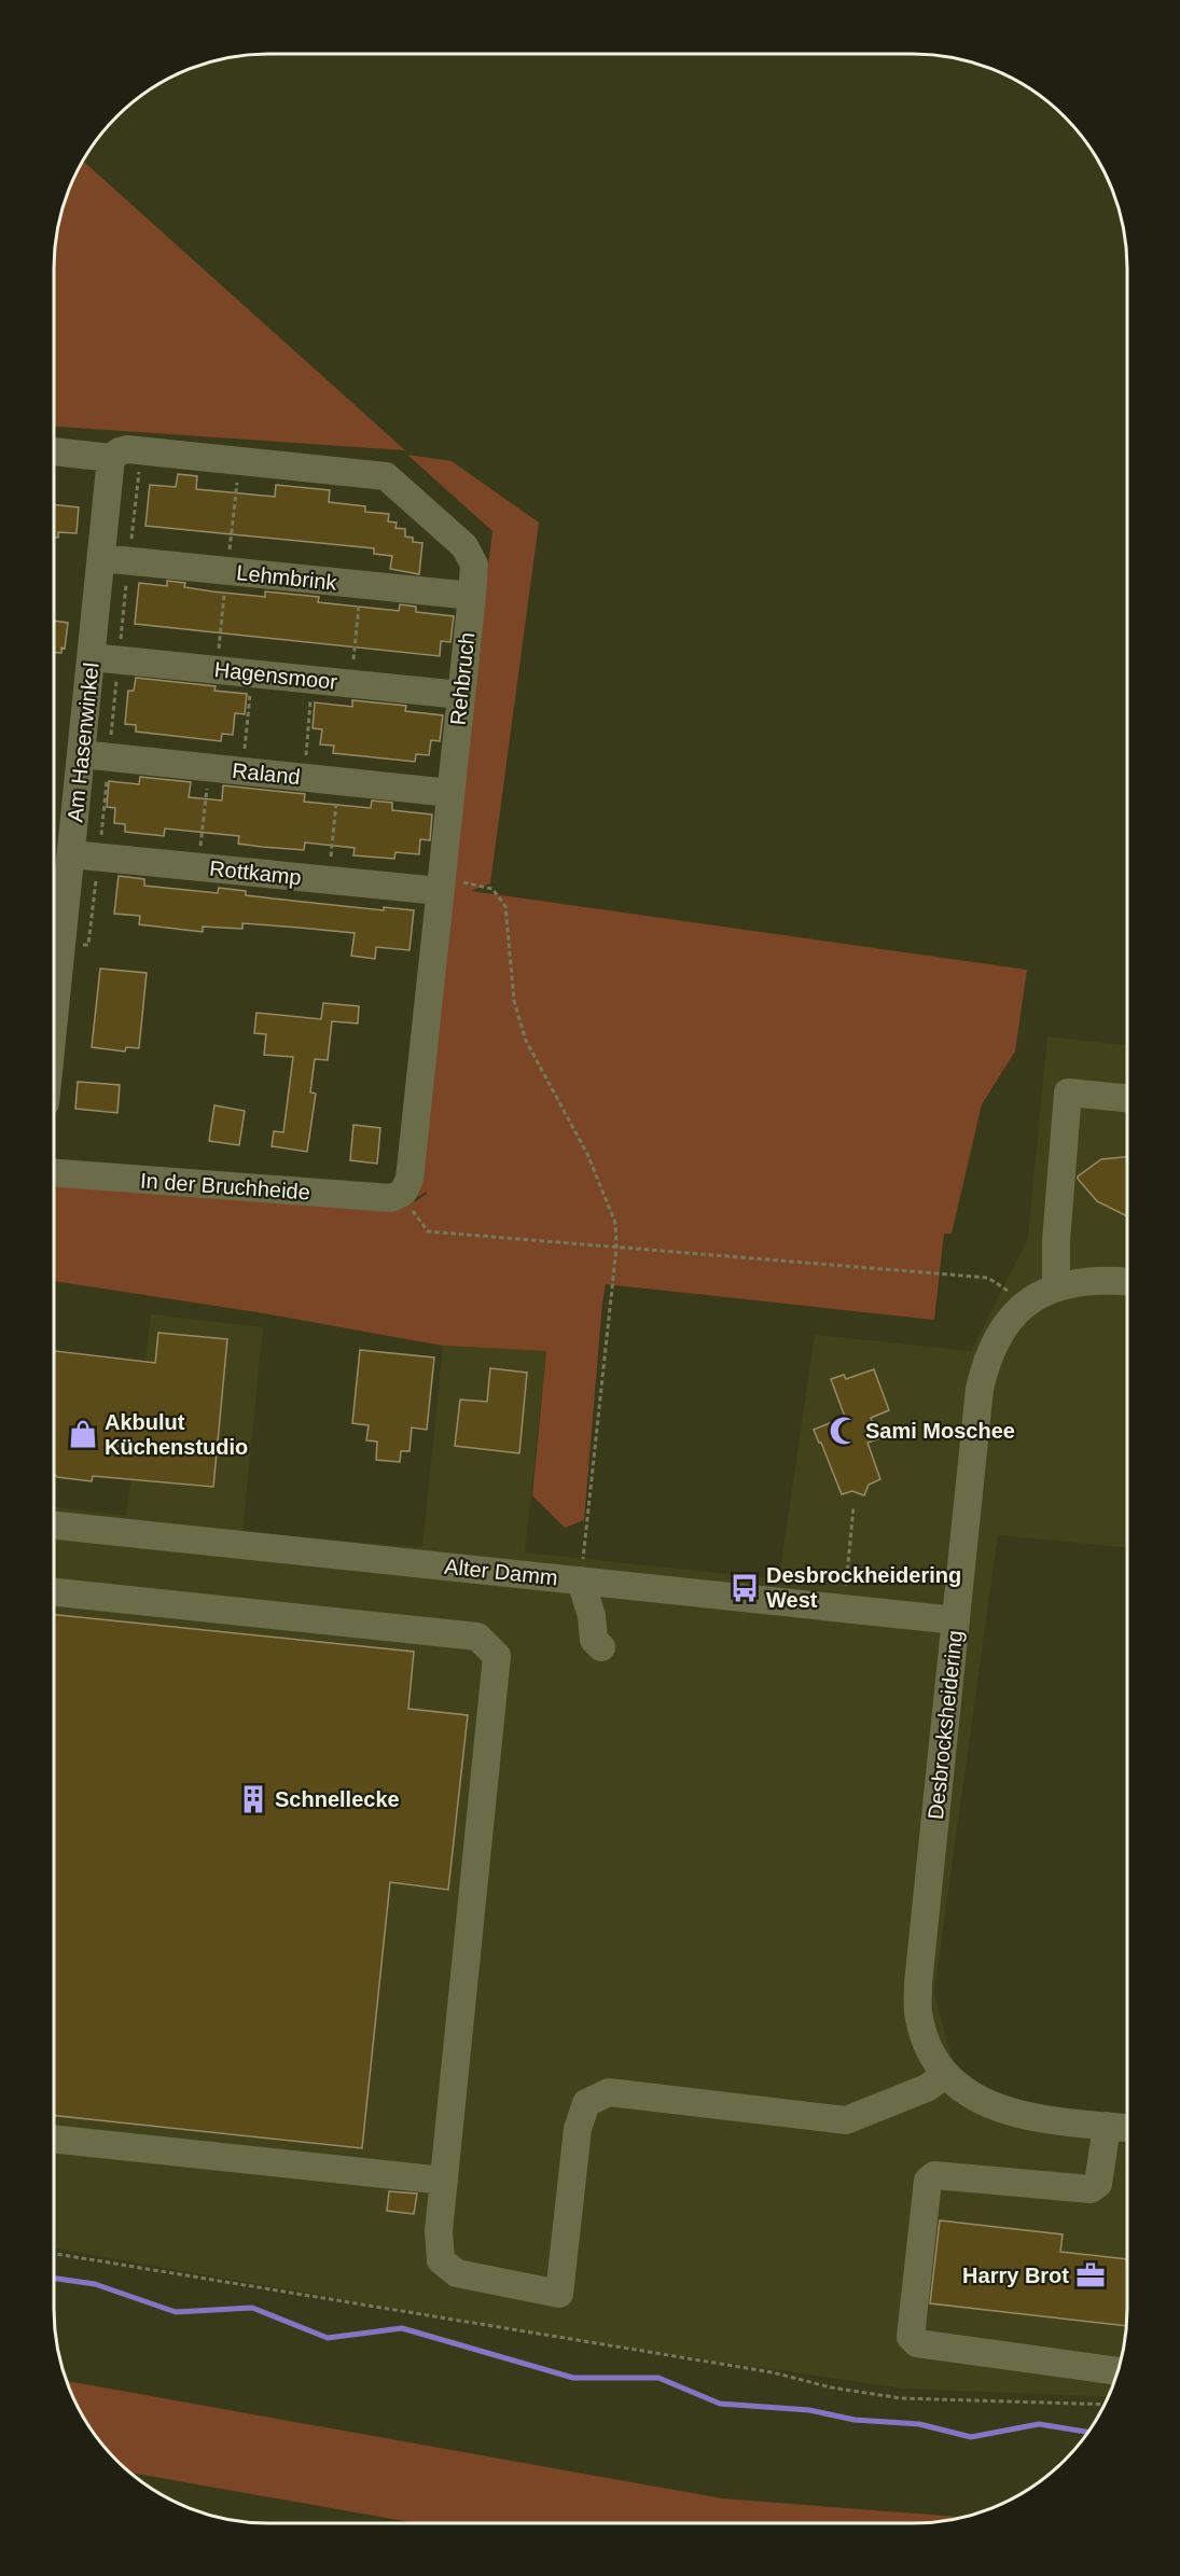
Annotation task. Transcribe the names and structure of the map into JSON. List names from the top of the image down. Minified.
{"streets":{"street":["Lehmbrink","Hagensmoor","Rehbruch","Am Hasenwinkel","Raland","Rottkamp","In der Bruchheide","Alter Damm","Desbrocksheidering"]},"crossings":[["Lehmbrink","Rehbruch"],["Lehmbrink","Am Hasenwinkel"],["Hagensmoor","Rehbruch"],["Hagensmoor","Am Hasenwinkel"],["Rehbruch","Am Hasenwinkel"],["Rehbruch","Raland"],["Rehbruch","Rottkamp"],["Rehbruch","In der Bruchheide"],["Am Hasenwinkel","Raland"],["Am Hasenwinkel","Rottkamp"],["Alter Damm","Desbrocksheidering"]],"places":{"mosque":["Sami Moschee"],"shop":["Akbulut Küchenstudio"],"bus stop":["Desbrockheidering West"],"building":["Schnellecke"],"office":["Harry Brot"]}}
